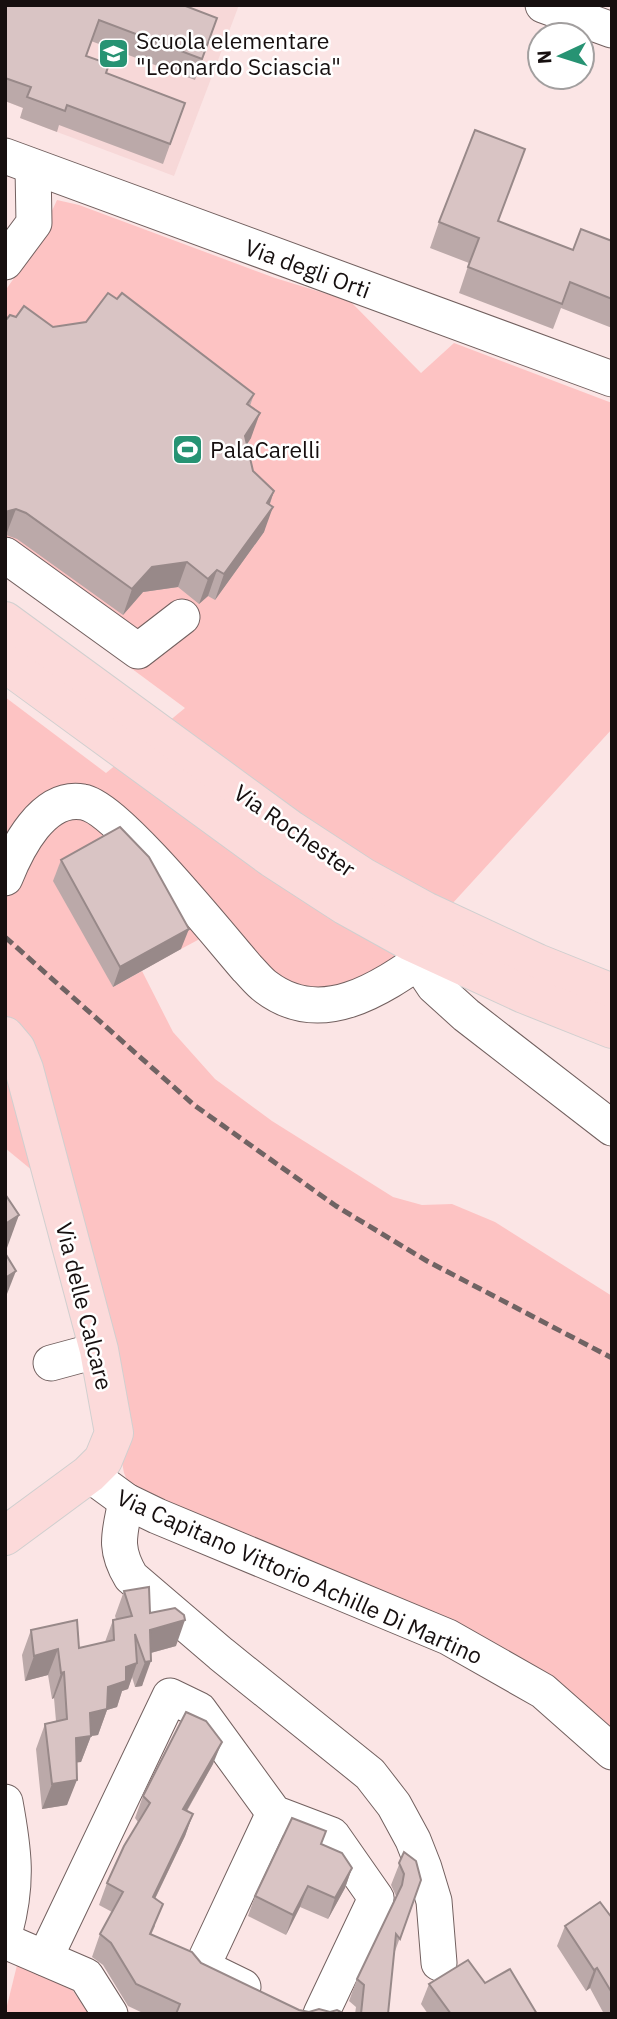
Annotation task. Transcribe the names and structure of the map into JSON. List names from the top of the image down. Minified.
{"streets":{"main road":["Via Rochester","Via delle Calcare"],"street":["Via degli Orti","Via Capitano Vittorio Achille Di Martino"]},"crossings":[["Via delle Calcare","Via Capitano Vittorio Achille Di Martino"]],"places":{"school or university":["Scuola elementare \"Leonardo Sciascia\""],"sports":["PalaCarelli"]},"north":"left"}
